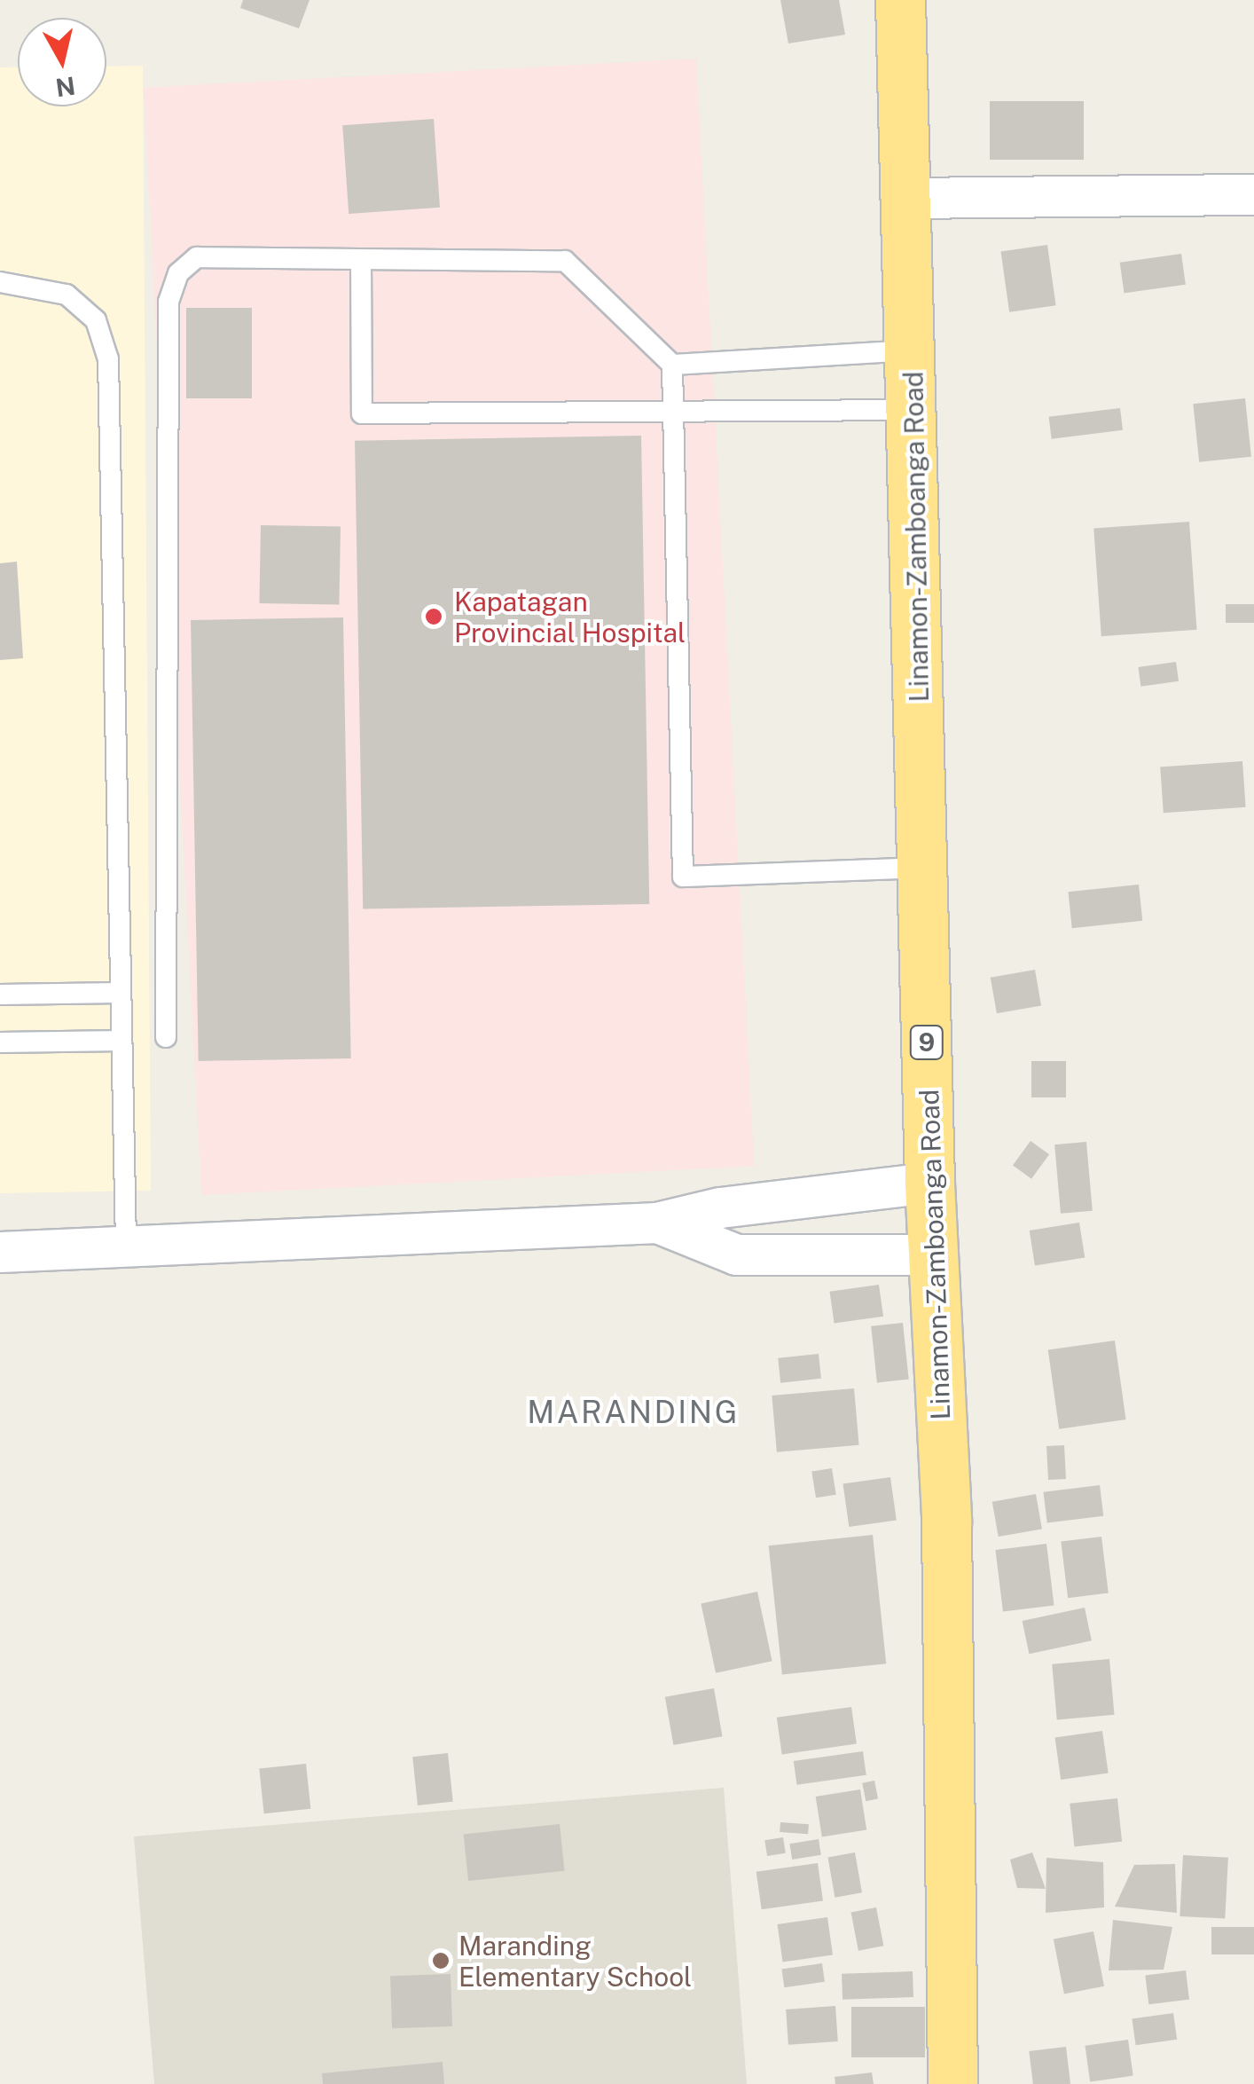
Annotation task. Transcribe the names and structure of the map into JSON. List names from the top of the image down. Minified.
{"streets":{"highway":["Linamon-Zamboanga Road","9"]},"districts":["MARANDING"],"places":["Kapatagan Provincial Hospital","Maranding Elementary School"],"north":"bottom"}
